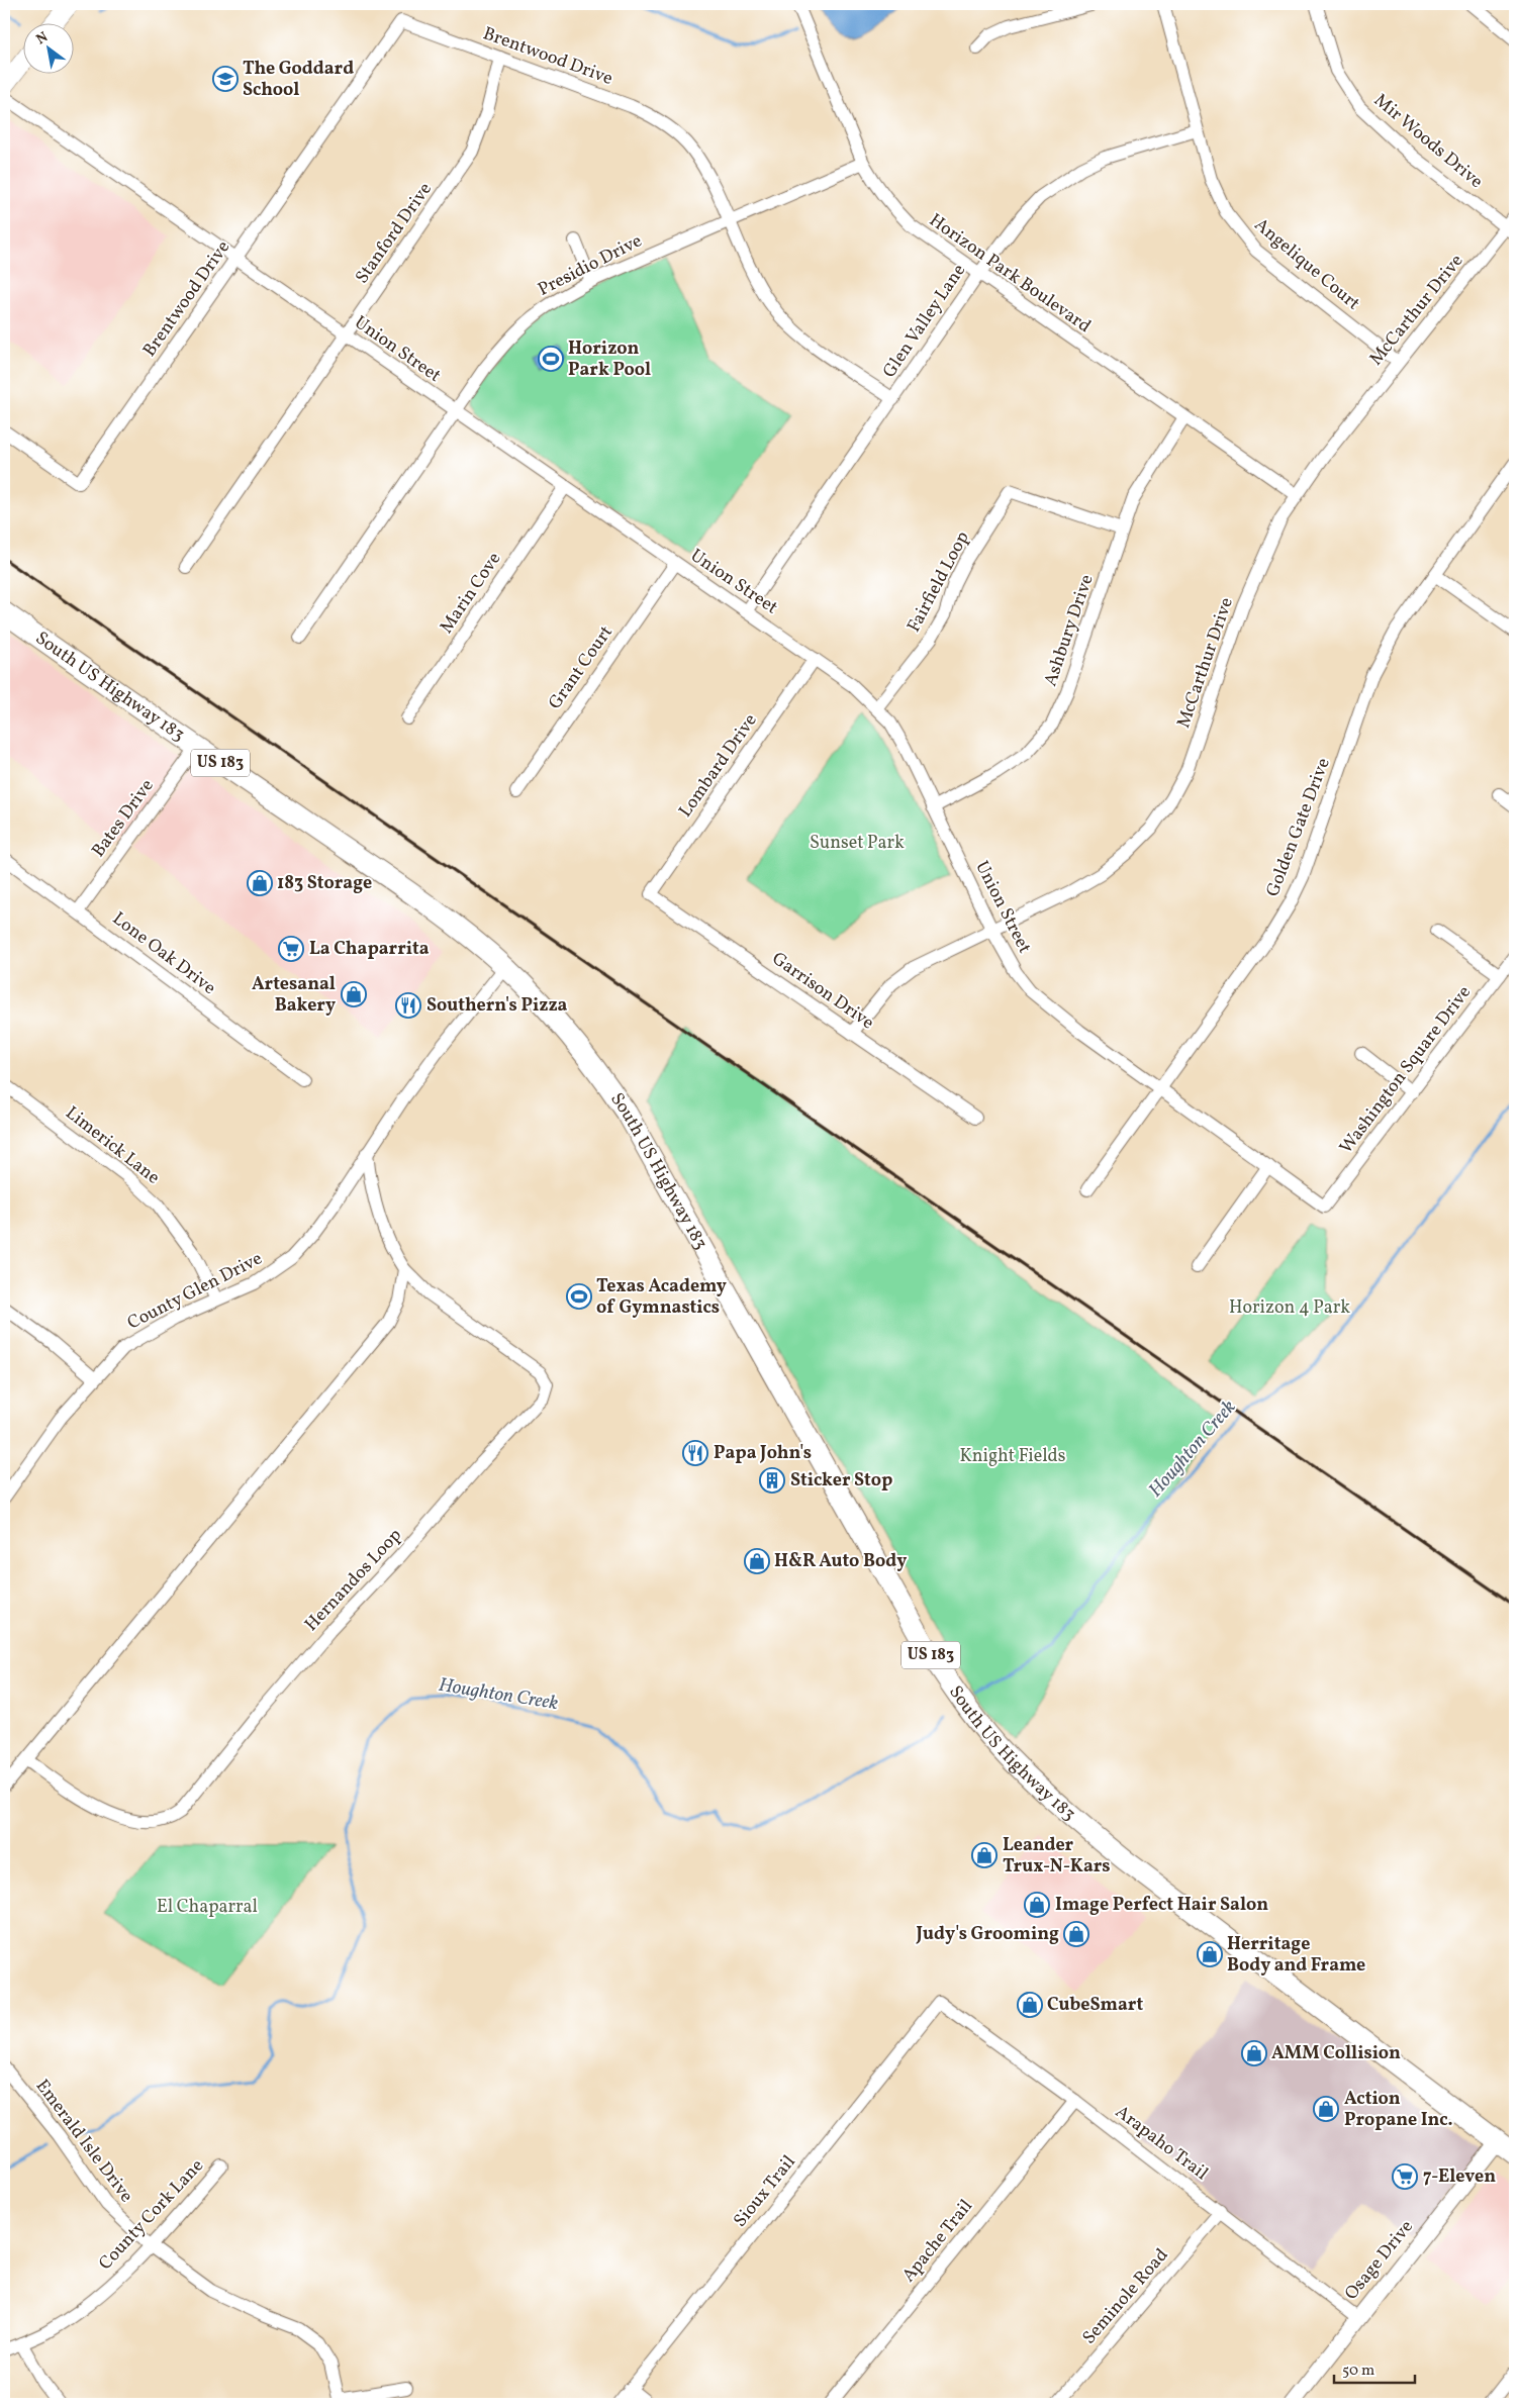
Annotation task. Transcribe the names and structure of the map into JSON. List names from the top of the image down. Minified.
{"streets":{"main road":["South US Highway 183","US 183"],"street":["Brentwood Drive","Mir Woods Drive","Stanford Drive","Angelique Court","Presidio Drive","Horizon Park Boulevard","McCarthur Drive","Glen Valley Lane","Union Street","Fairfield Loop","Marin Cove","Ashbury Drive","Grant Court","Lombard Drive","Bates Drive","Golden Gate Drive","Lone Oak Drive","Garrison Drive","Washington Square Drive","Limerick Lane","County Glen Drive","Hernandos Loop","Emerald Isle Drive","Arapaho Trail","Sioux Trail","County Cork Lane","Apache Trail","Osage Drive","Seminole Road"]},"crossings":[["Brentwood Drive","Stanford Drive"],["Brentwood Drive","Presidio Drive"],["Brentwood Drive","Glen Valley Lane"],["Brentwood Drive","Union Street"],["Mir Woods Drive","McCarthur Drive"],["Stanford Drive","Union Street"],["Angelique Court","McCarthur Drive"],["Angelique Court","Glen Valley Lane"],["Presidio Drive","Horizon Park Boulevard"],["Presidio Drive","Union Street"],["Horizon Park Boulevard","McCarthur Drive"],["Horizon Park Boulevard","Glen Valley Lane"],["Horizon Park Boulevard","Ashbury Drive"],["McCarthur Drive","Union Street"],["McCarthur Drive","Garrison Drive"],["Glen Valley Lane","Union Street"],["Union Street","Fairfield Loop"],["Union Street","Marin Cove"],["Union Street","Ashbury Drive"],["Union Street","Grant Court"],["Union Street","Lombard Drive"],["Union Street","Golden Gate Drive"],["Union Street","Washington Square Drive"],["Fairfield Loop","Ashbury Drive"],["South US Highway 183","Bates Drive"],["South US Highway 183","County Glen Drive"],["South US Highway 183","Osage Drive"],["Lombard Drive","Garrison Drive"],["Bates Drive","Lone Oak Drive"],["Limerick Lane","County Glen Drive"],["County Glen Drive","Hernandos Loop"],["Emerald Isle Drive","County Cork Lane"],["Arapaho Trail","Sioux Trail"],["Arapaho Trail","Apache Trail"],["Arapaho Trail","Osage Drive"],["Arapaho Trail","Seminole Road"]],"water":["Houghton Creek"],"parks":["Sunset Park","Horizon 4 Park","Knight Fields","El Chaparral"],"places":{"school or university":["The Goddard School"],"sports":["Horizon Park Pool","Texas Academy of Gymnastics"],"shop":["183 Storage","Artesanal Bakery","H&R Auto Body","Leander Trux-N-Kars","Image Perfect Hair Salon","Judy's Grooming","Herritage Body and Frame","CubeSmart","AMM Collision","Action Propane Inc."],"supermarket":["La Chaparrita","7-Eleven"],"restaurant":["Southern's Pizza","Papa John's"],"building":["Sticker Stop"]},"scale_bar":"50 m","north":"top left"}
